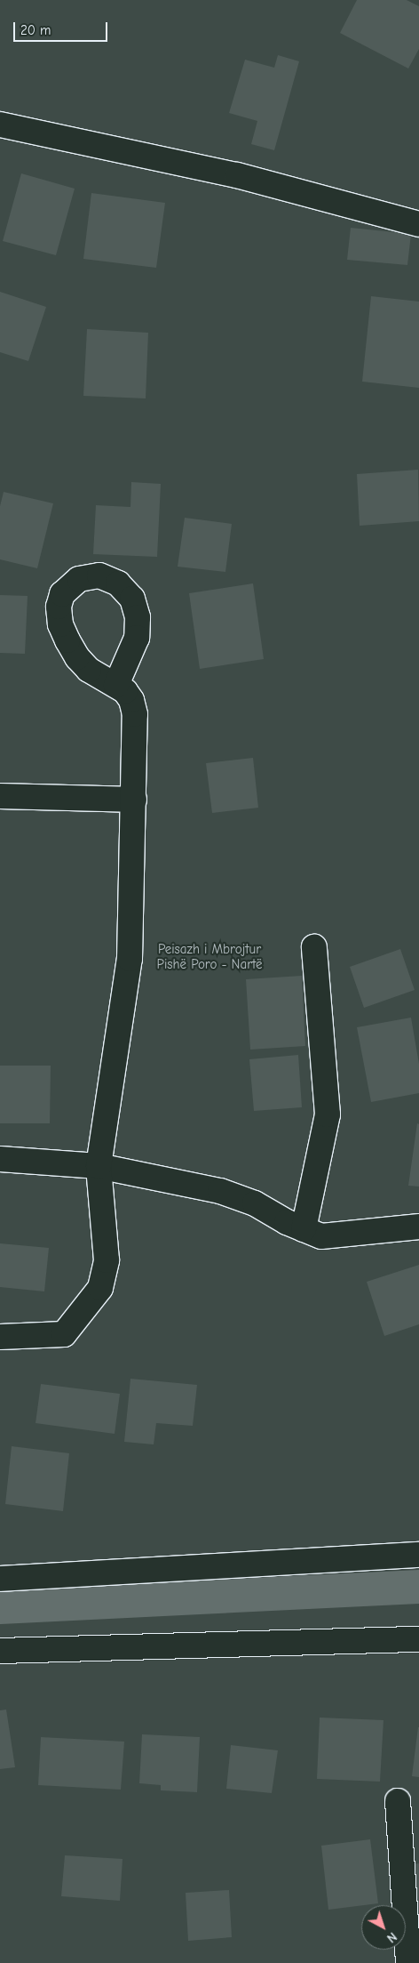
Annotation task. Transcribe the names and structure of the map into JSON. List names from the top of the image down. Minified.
{"parks":["Peisazh i Mbrojtur Pishë Poro - Nartë"],"scale_bar":"20 m","north":"bottom right"}
